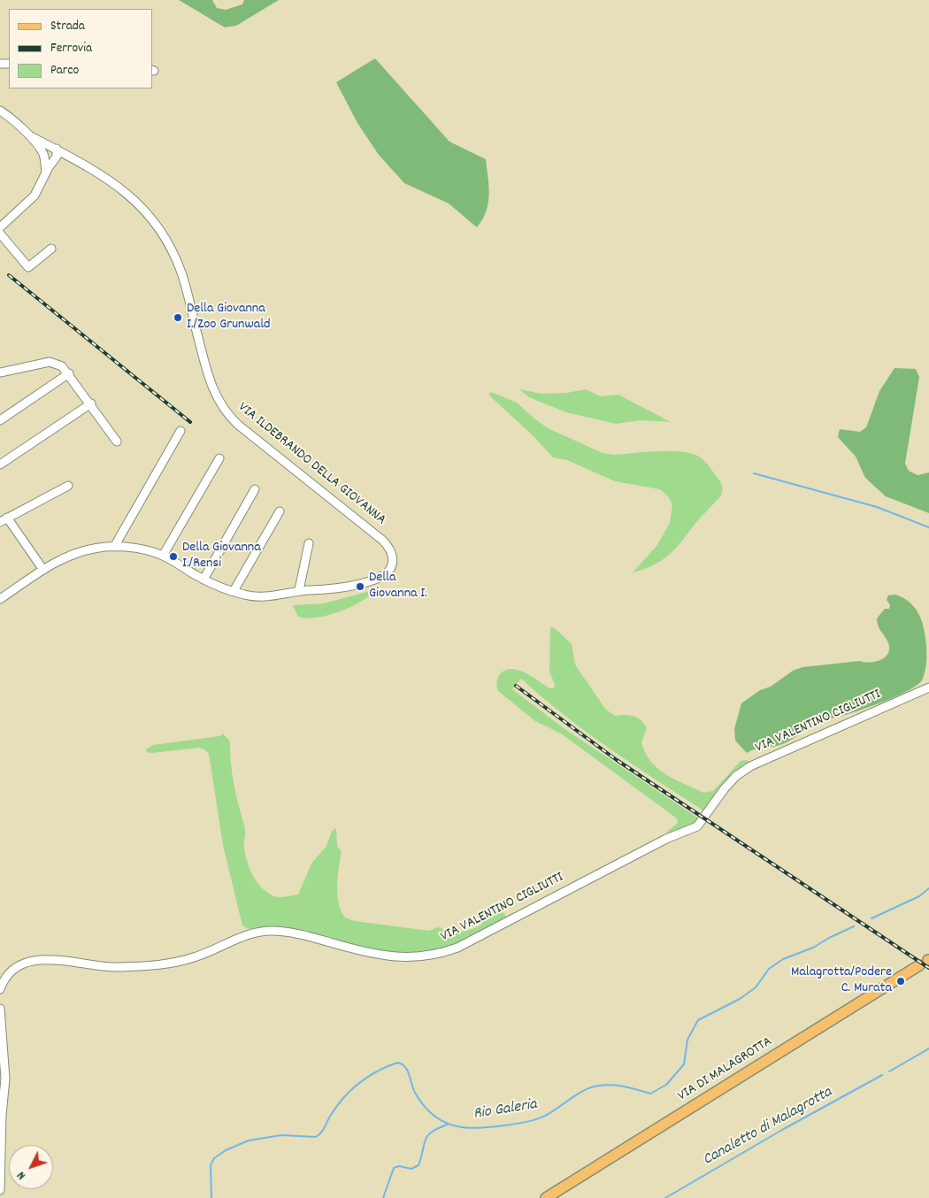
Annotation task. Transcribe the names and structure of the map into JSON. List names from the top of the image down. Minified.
{"streets":{"main road":["VIA DI MALAGROTTA"],"street":["VIA ILDEBRANDO DELLA GIOVANNA","VIA VALENTINO CIGLIUTTI"]},"water":["Rio Galeria","Canaletto di Malagrotta"],"places":["Della Giovanna I./Zoo Grunwald","Della Giovanna I./Rensi","Della Giovanna I.","Malagrotta/Podere C. Murata"],"legend":["Strada","Ferrovia","Parco"],"north":"bottom left"}
